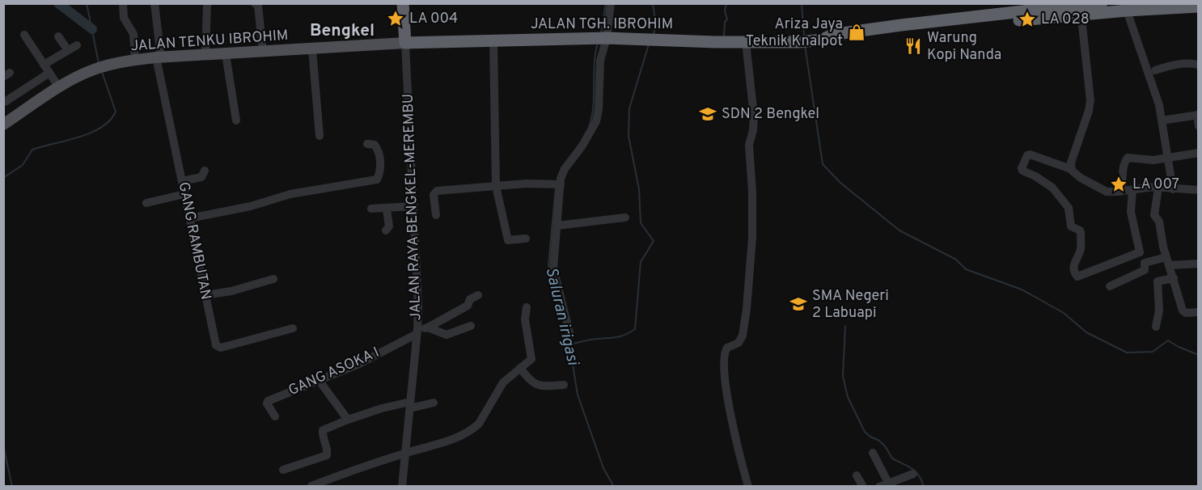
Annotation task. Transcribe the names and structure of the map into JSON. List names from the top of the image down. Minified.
{"streets":{"highway":["JALAN TGH. IBROHIM"],"main road":["JALAN TENKU IBROHIM"],"street":["JALAN RAYA BENGKEL-MEREMBU","GANG RAMBUTAN","GANG ASOKA I"]},"crossings":[["JALAN TGH. IBROHIM","JALAN TENKU IBROHIM"],["JALAN TGH. IBROHIM","JALAN RAYA BENGKEL-MEREMBU"],["JALAN TENKU IBROHIM","JALAN RAYA BENGKEL-MEREMBU"],["JALAN TENKU IBROHIM","GANG RAMBUTAN"],["JALAN RAYA BENGKEL-MEREMBU","GANG ASOKA I"]],"districts":["Bengkel"],"water":["Saluran irigasi"],"places":{"place":["LA 004","LA 028","LA 007"],"shop":["Ariza Jaya Teknik Knalpot"],"restaurant":["Warung Kopi Nanda"],"school or university":["SDN 2 Bengkel","SMA Negeri 2 Labuapi"]}}
